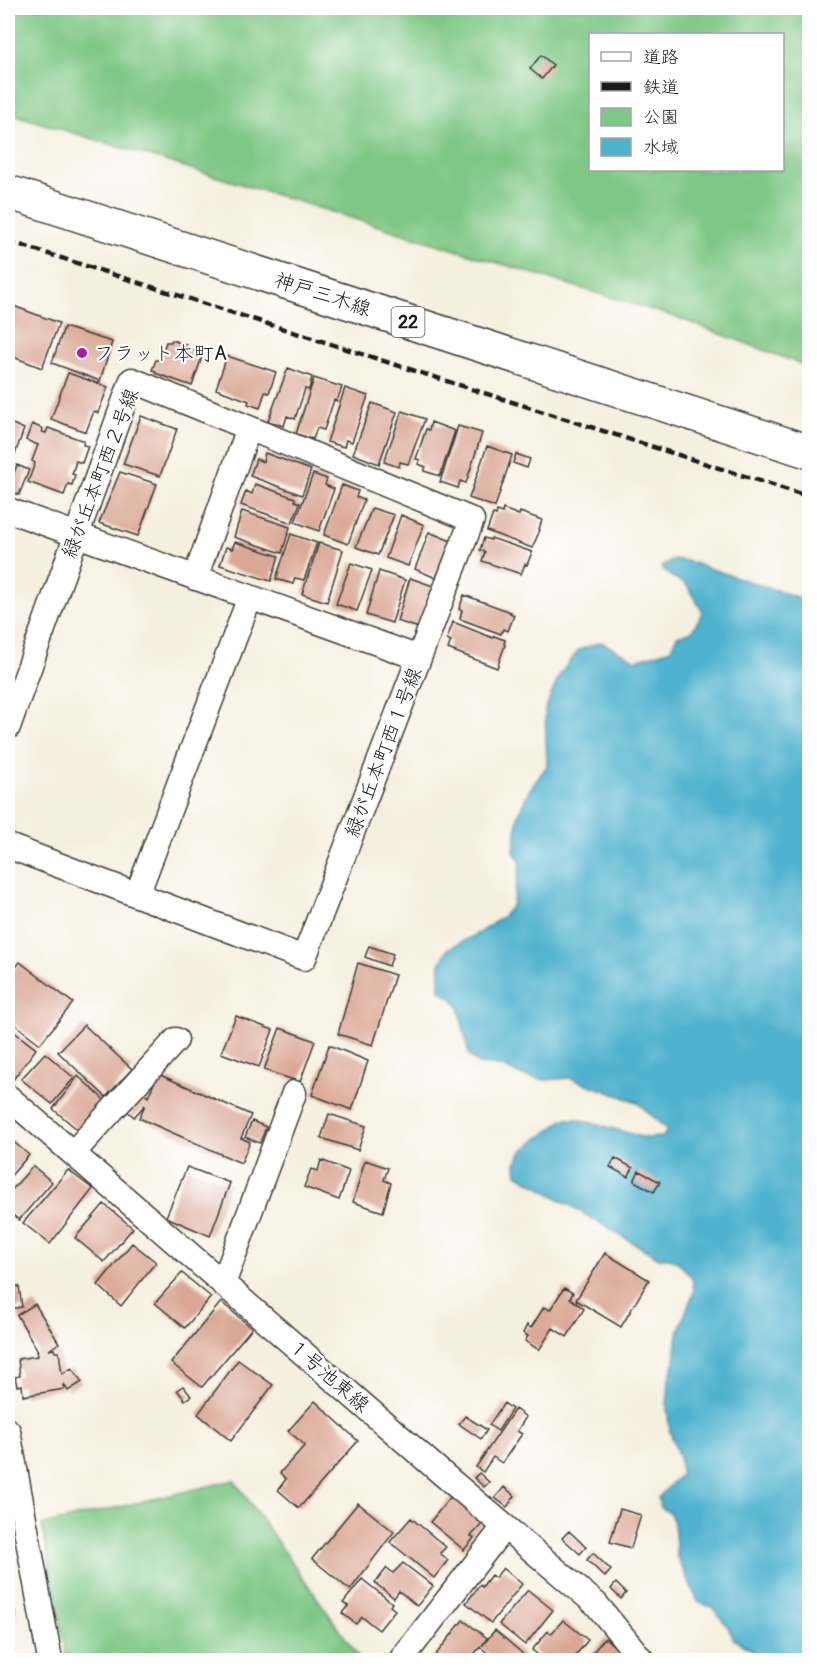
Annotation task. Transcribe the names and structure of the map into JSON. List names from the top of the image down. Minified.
{"streets":{"main road":["神戸三木線","22"],"street":["緑が丘本町西２号線","緑が丘本町西１号線","１号池東線"]},"crossings":[["緑が丘本町西２号線","緑が丘本町西１号線"]],"places":["フラット本町A"],"legend":["道路","鉄道","公園","水域"]}
